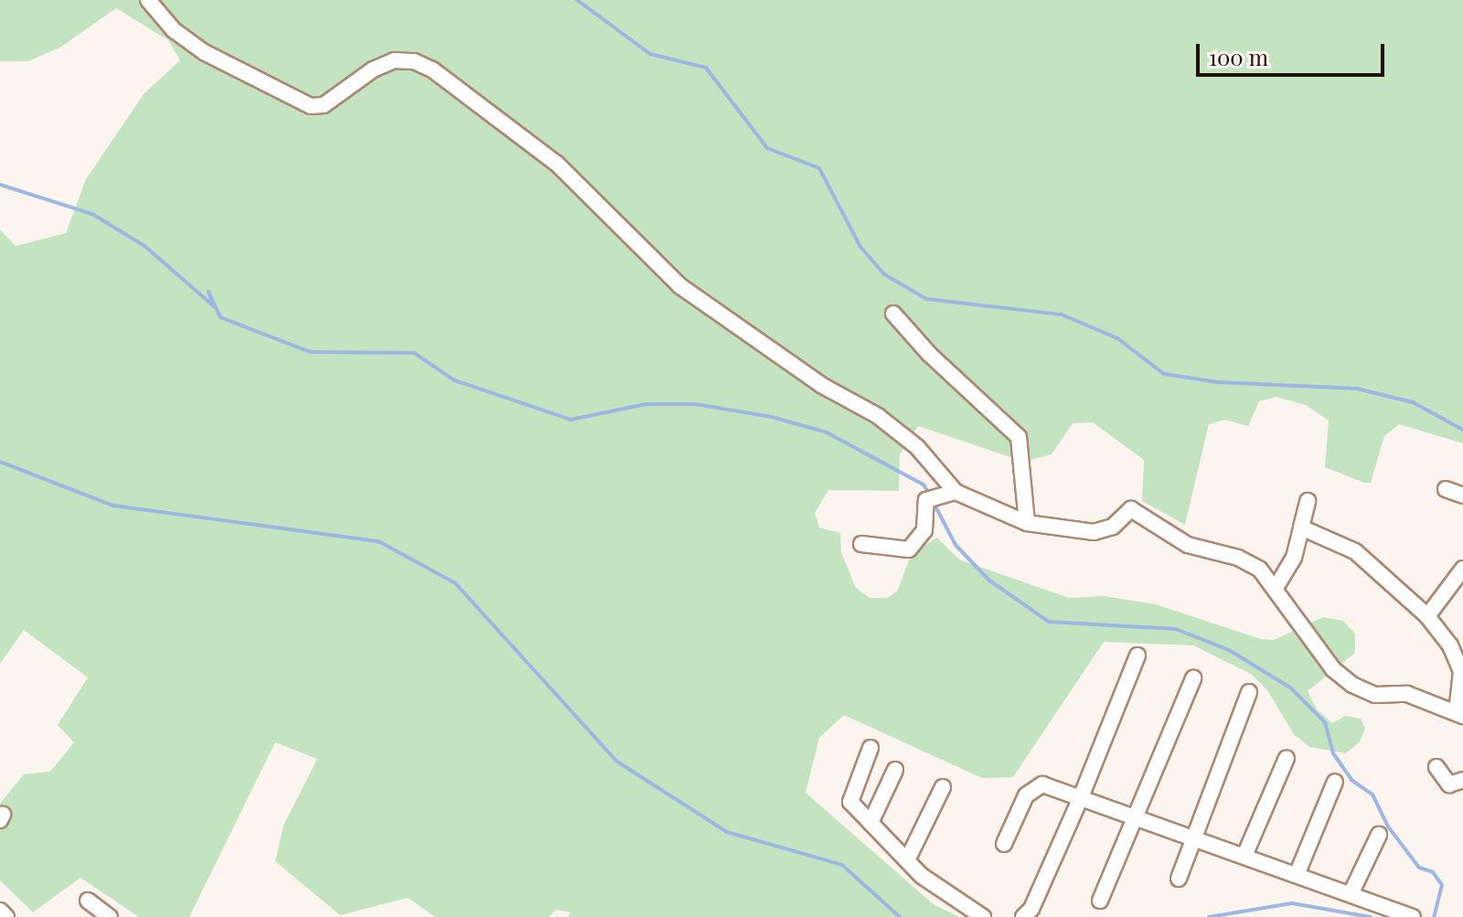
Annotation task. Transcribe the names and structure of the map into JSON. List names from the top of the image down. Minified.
{"scale_bar":"100 m"}
